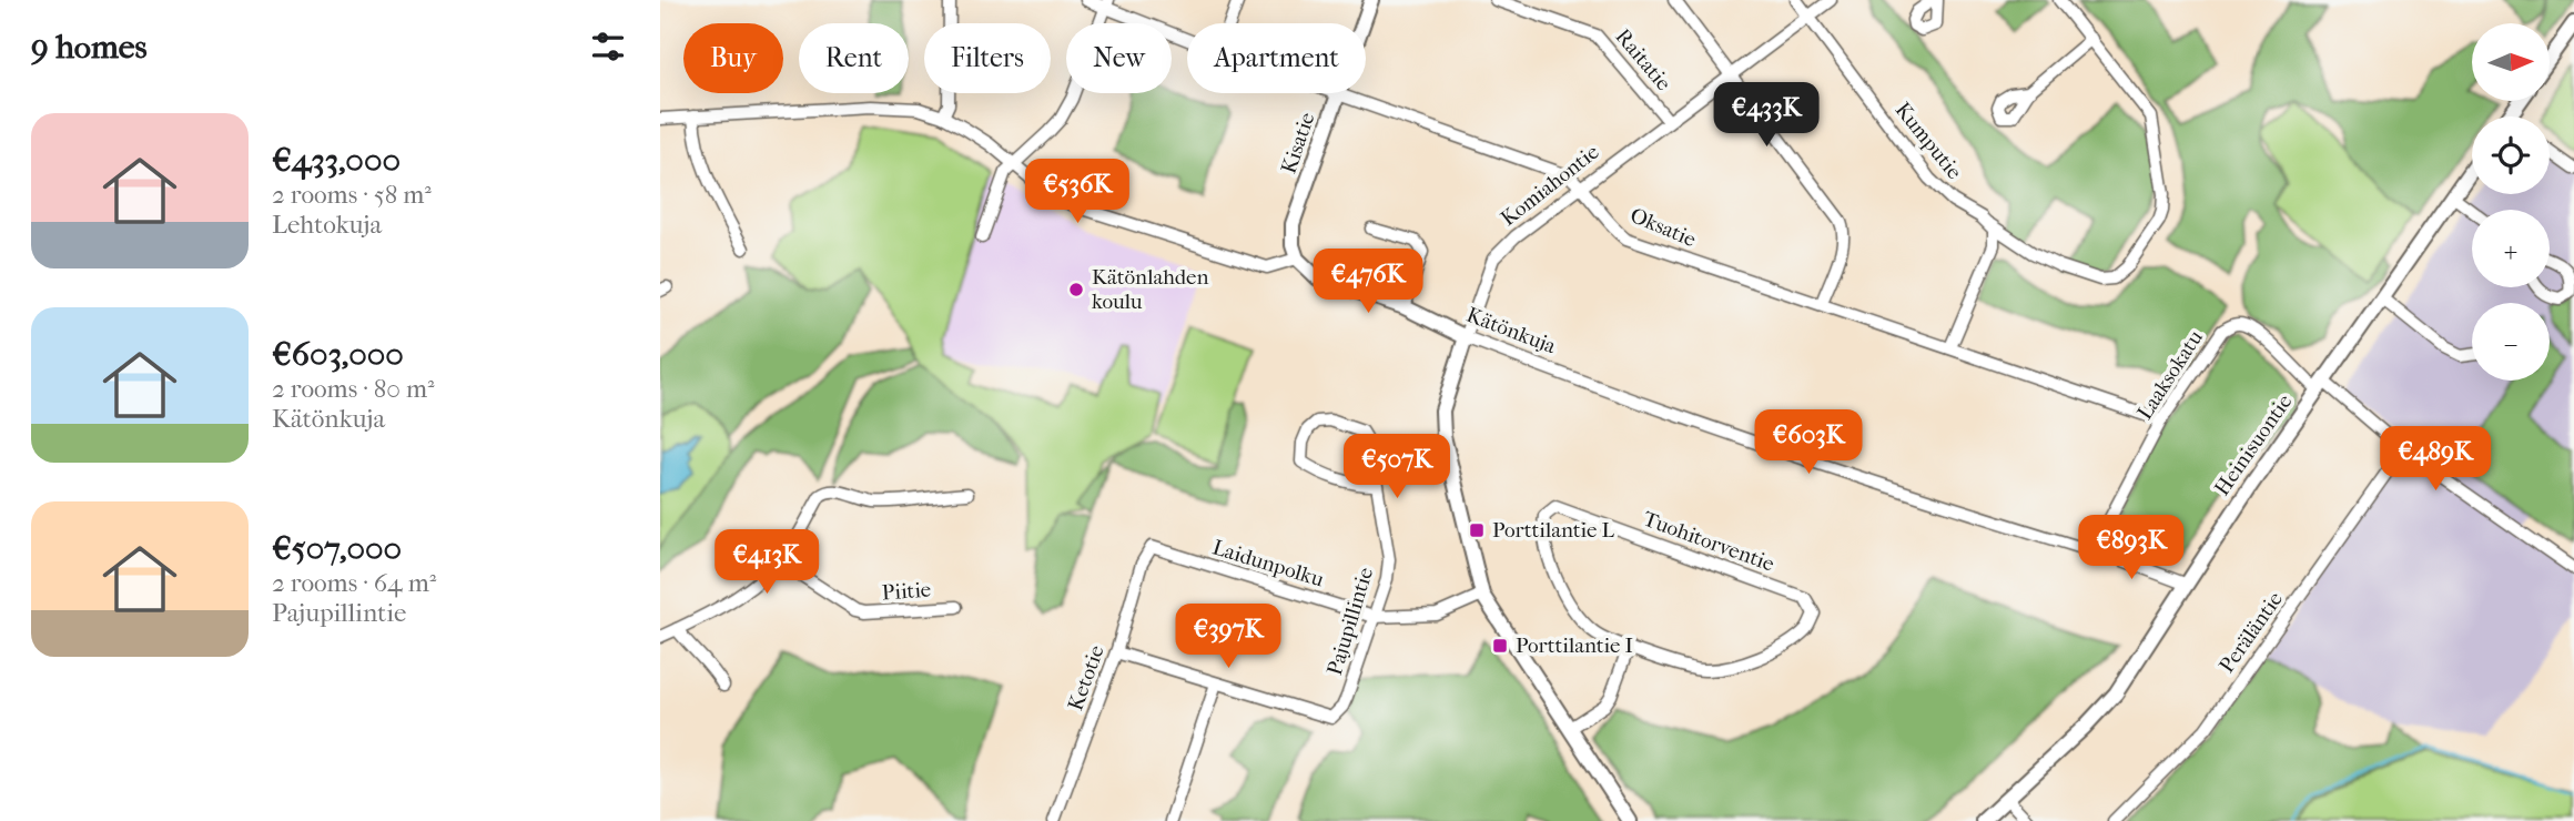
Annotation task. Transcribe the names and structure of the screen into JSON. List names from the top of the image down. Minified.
{"streets":{"street":["Raitatie","Kumputie","Kisatie","Komiahontie","Oksatie","Kätönkuja","Laaksokatu","Heinisuontie","Tuohitorventie","Laidunpolku","Piitie","Pajupillintie","Peräläntie","Ketotie"]},"crossings":[["Raitatie","Komiahontie"],["Kumputie","Komiahontie"],["Kisatie","Oksatie"],["Kisatie","Kätönkuja"],["Komiahontie","Oksatie"],["Komiahontie","Kätönkuja"],["Komiahontie","Laidunpolku"],["Oksatie","Laaksokatu"],["Kätönkuja","Laaksokatu"],["Kätönkuja","Heinisuontie"],["Laaksokatu","Heinisuontie"],["Laidunpolku","Pajupillintie"],["Laidunpolku","Ketotie"]],"places":{"other":["Kätönlahden koulu"],"transit":["Porttilantie L","Porttilantie I"]},"north":"right","page":{"heading":"9 homes","map_buttons":["+","−"],"chip":["Buy","Rent","Filters","New","Apartment"],"price":["€433K","€536K","€476K","€603K","€489K","€507K","€893K","€413K","€397K"],"list":[{"name":"€433,000","note":"2 rooms · 58 m² · Lehtokuja"},{"name":"€603,000","note":"2 rooms · 80 m² · Kätönkuja"},{"name":"€507,000","note":"2 rooms · 64 m² · Pajupillintie"}]}}
